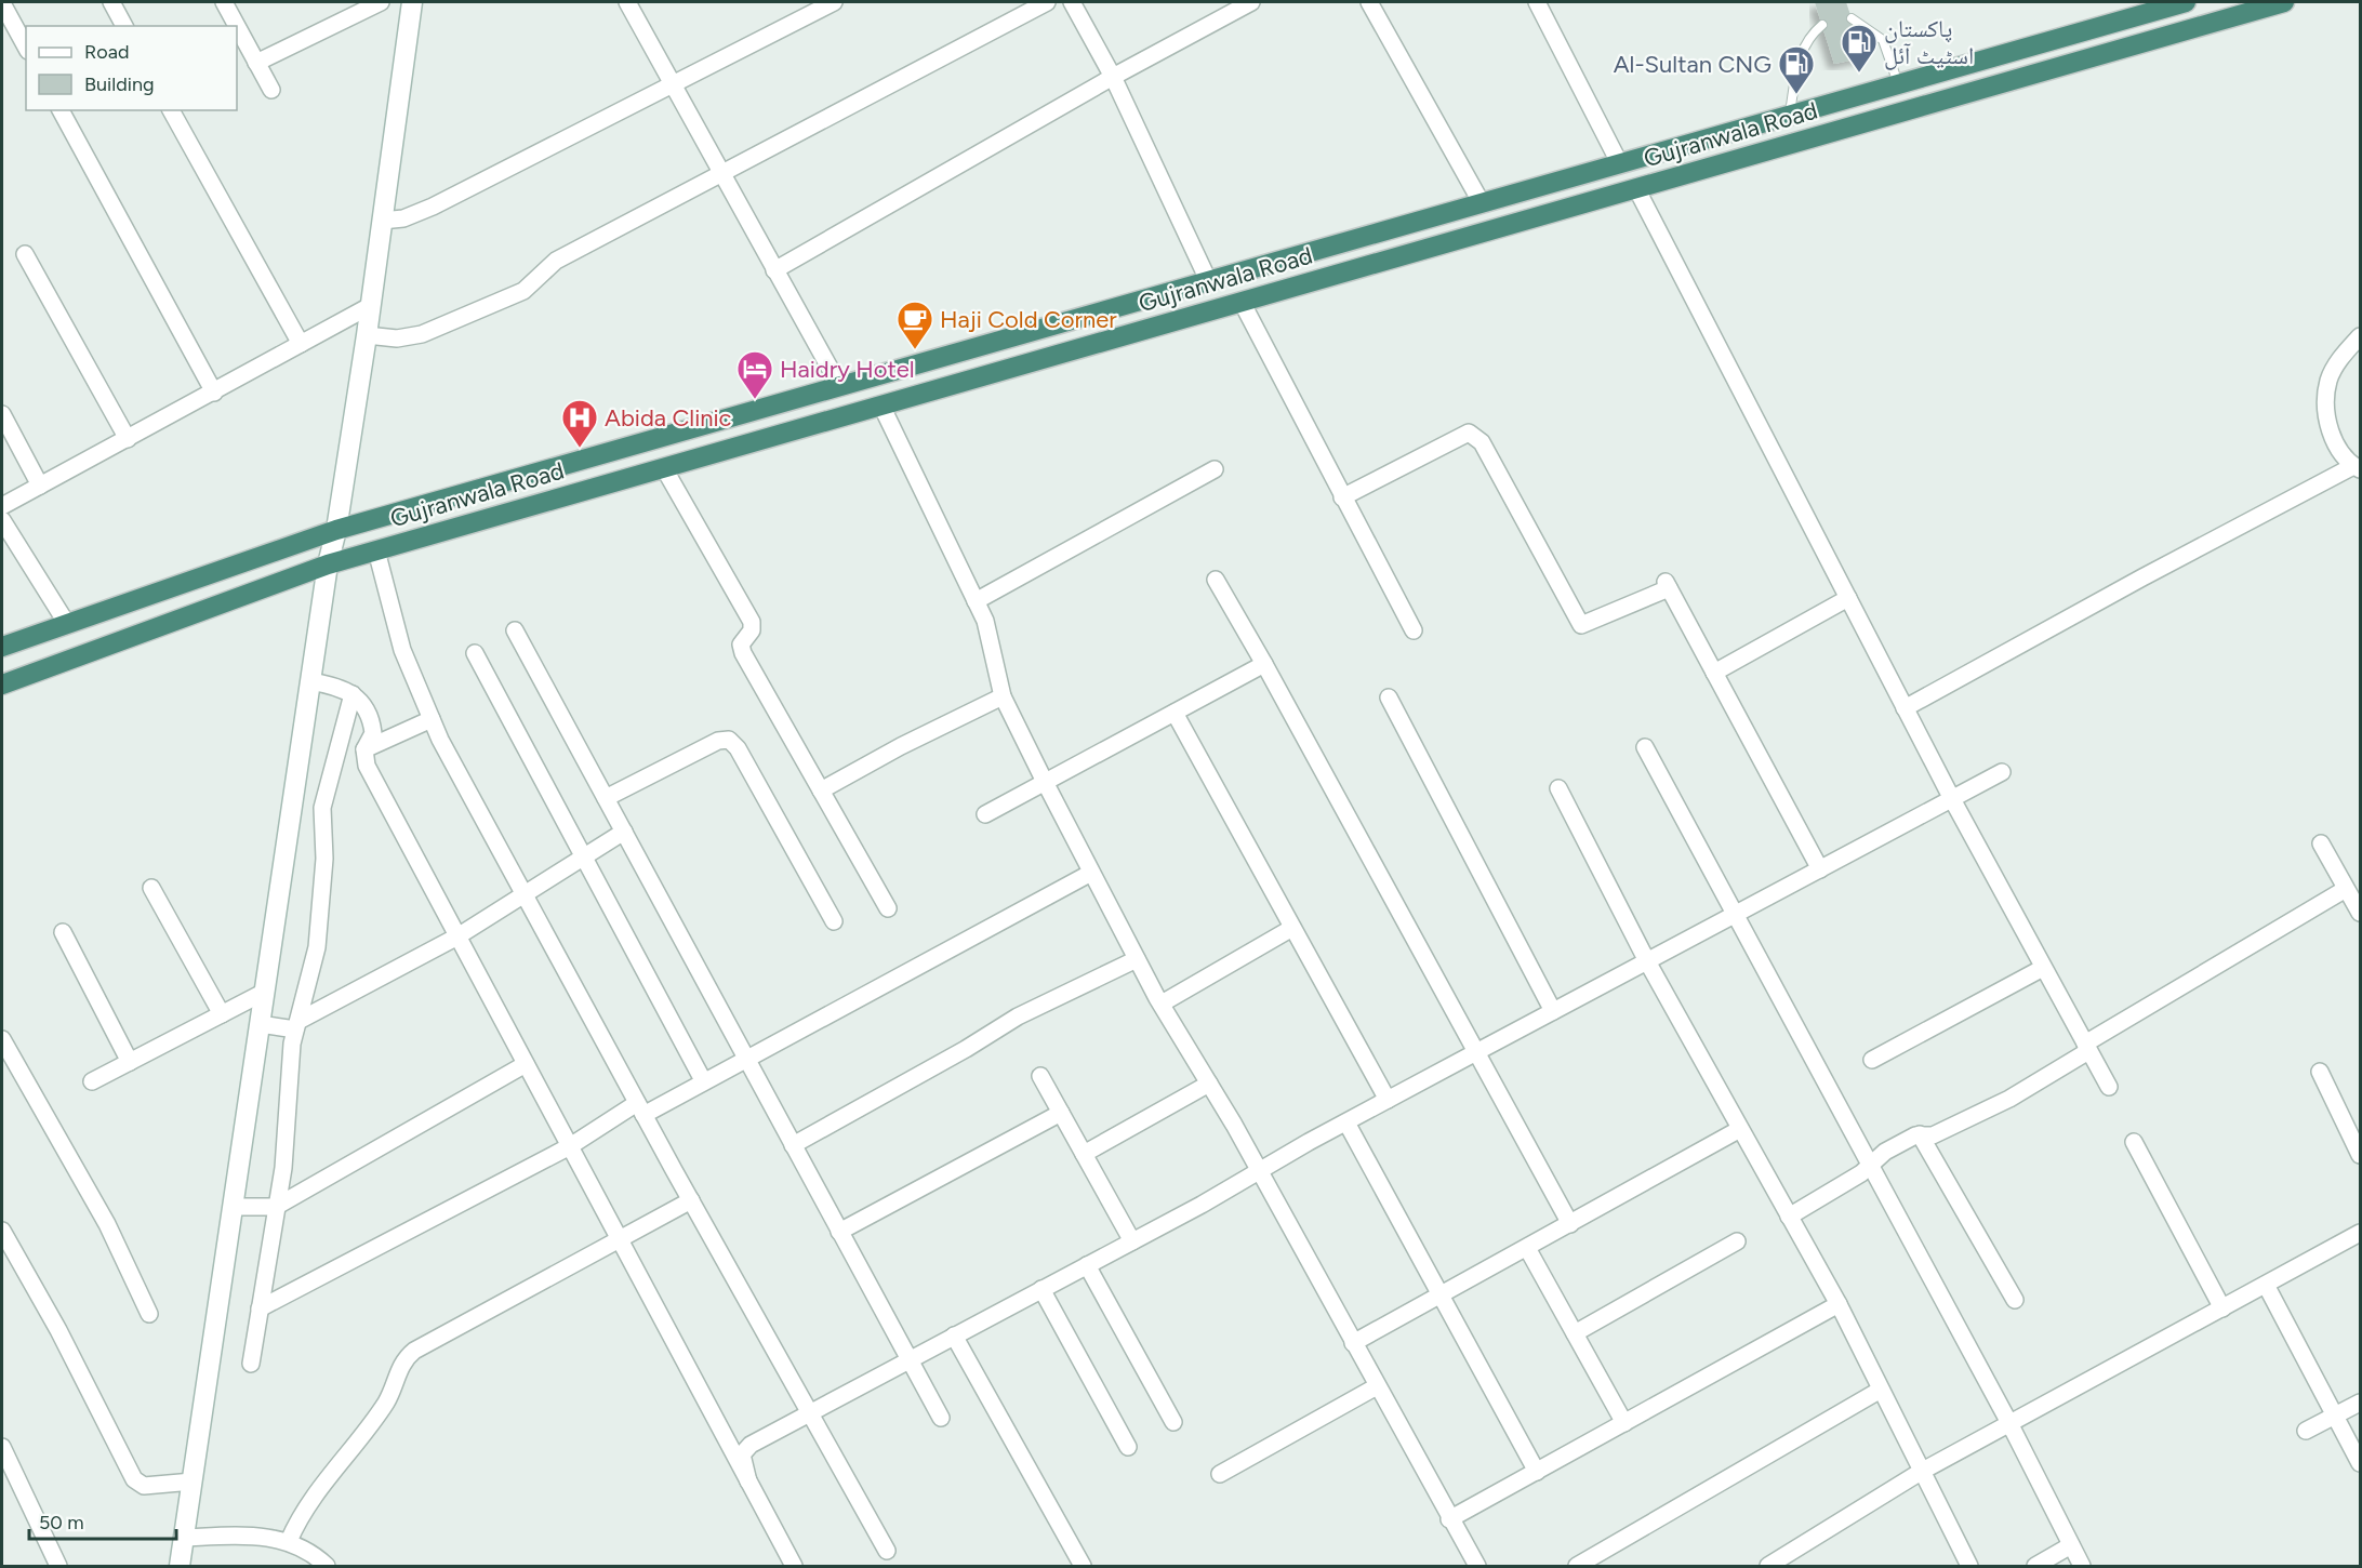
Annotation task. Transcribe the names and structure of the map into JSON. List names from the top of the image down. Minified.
{"streets":{"highway":["Gujranwala Road"]},"places":{"fuel station":["پاکستان اسٹیٹ آئل","Al-Sultan CNG"],"cafe":["Haji Cold Corner"],"hotel":["Haidry Hotel"],"hospital":["Abida Clinic"]},"legend":["Road","Building"],"scale_bar":"50 m"}
